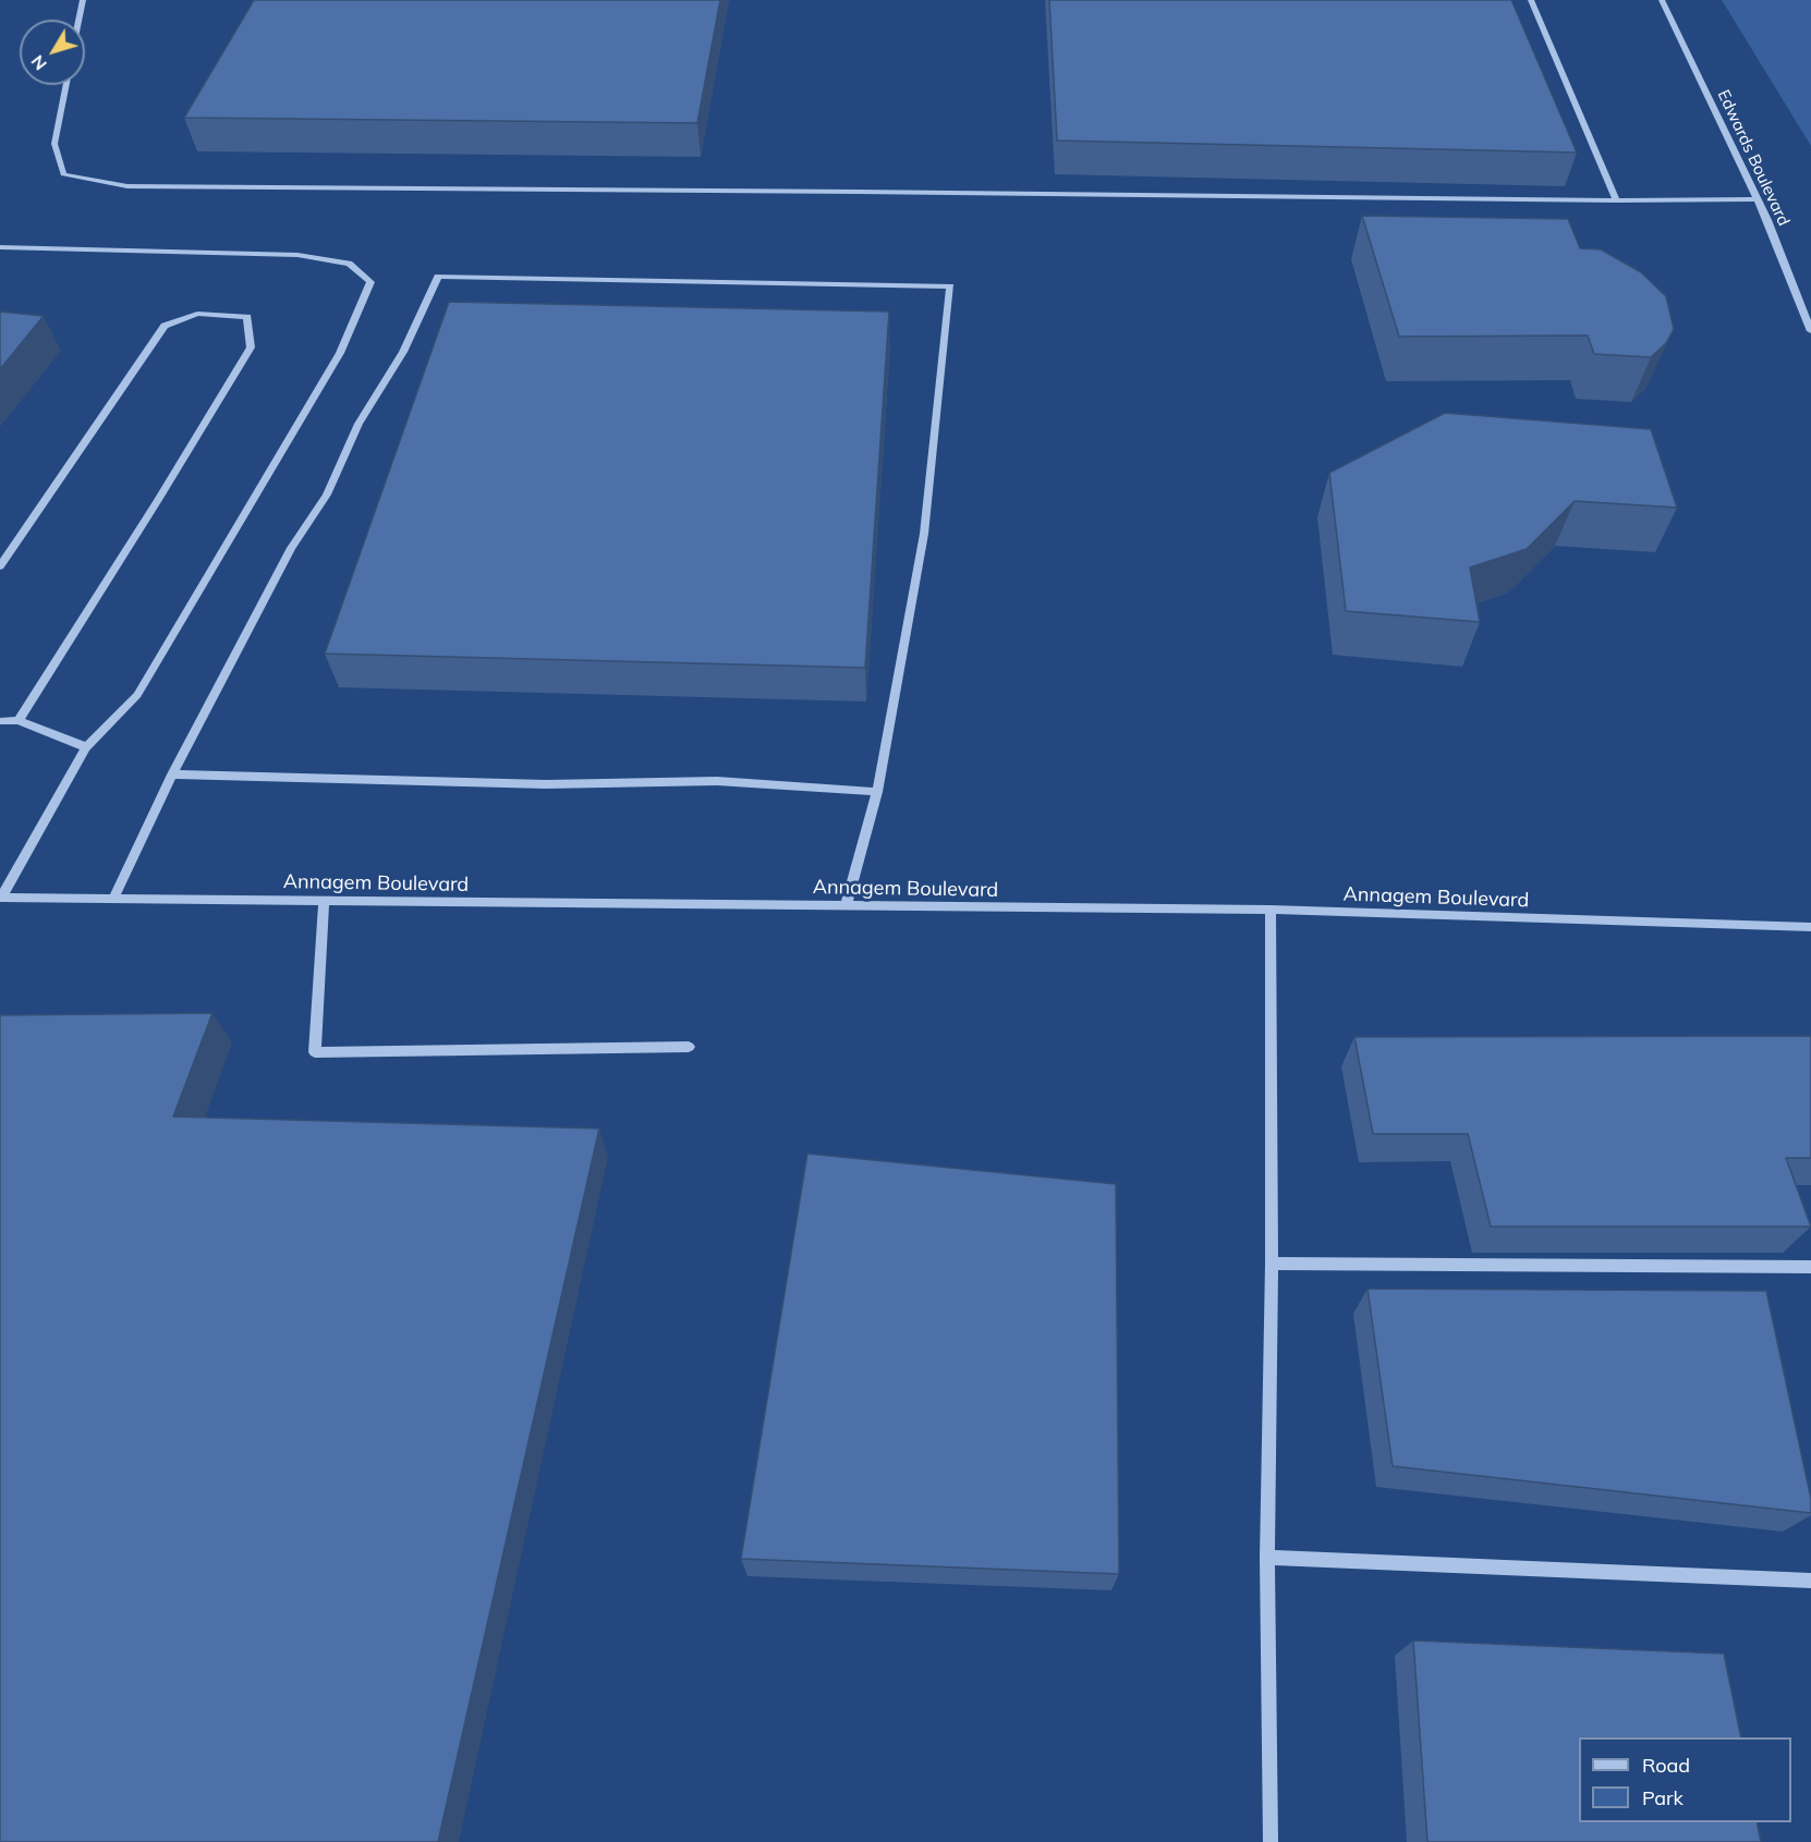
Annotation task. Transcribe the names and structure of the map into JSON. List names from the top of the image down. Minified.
{"streets":{"street":["Edwards Boulevard","Annagem Boulevard"]},"legend":["Road","Park"],"north":"bottom left"}
